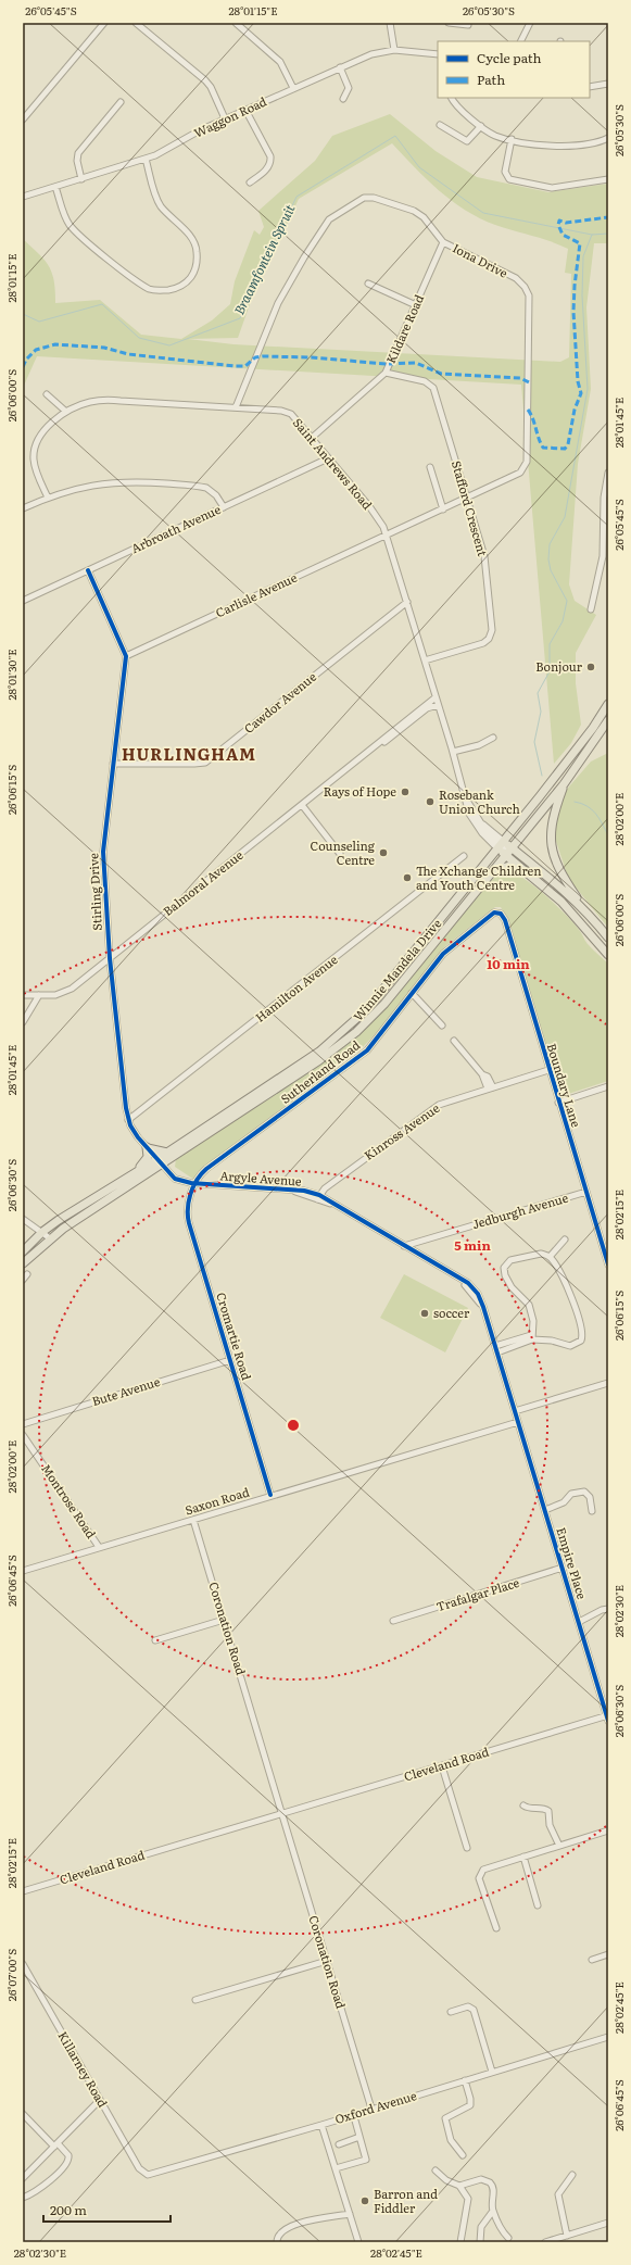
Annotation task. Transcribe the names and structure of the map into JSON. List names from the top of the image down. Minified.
{"streets":{"main road":["Winnie Mandela Drive"],"street":["Waggon Road","Iona Drive","Kildare Road","Saint Andrews Road","Stafford Crescent","Arbroath Avenue","Carlisle Avenue","Cawdor Avenue","Balmoral Avenue","Stirling Drive","Hamilton Avenue","Sutherland Road","Boundary Lane","Kinross Avenue","Argyle Avenue","Jedburgh Avenue","Cromartie Road","Bute Avenue","Montrose Road","Saxon Road","Empire Place","Trafalgar Place","Coronation Road","Cleveland Road","Killarney Road","Oxford Avenue"]},"crossings":[["Iona Drive","Kildare Road"],["Iona Drive","Saint Andrews Road"],["Iona Drive","Stafford Crescent"],["Iona Drive","Carlisle Avenue"],["Kildare Road","Saint Andrews Road"],["Kildare Road","Stafford Crescent"],["Saint Andrews Road","Stafford Crescent"],["Saint Andrews Road","Arbroath Avenue"],["Saint Andrews Road","Carlisle Avenue"],["Saint Andrews Road","Cawdor Avenue"],["Saint Andrews Road","Balmoral Avenue"],["Saint Andrews Road","Winnie Mandela Drive"],["Carlisle Avenue","Stirling Drive"],["Cawdor Avenue","Stirling Drive"],["Balmoral Avenue","Stirling Drive"],["Stirling Drive","Winnie Mandela Drive"],["Stirling Drive","Hamilton Avenue"],["Stirling Drive","Argyle Avenue"],["Winnie Mandela Drive","Argyle Avenue"],["Sutherland Road","Boundary Lane"],["Sutherland Road","Argyle Avenue"],["Sutherland Road","Cromartie Road"],["Boundary Lane","Kinross Avenue"],["Boundary Lane","Jedburgh Avenue"],["Kinross Avenue","Argyle Avenue"],["Argyle Avenue","Jedburgh Avenue"],["Argyle Avenue","Cromartie Road"],["Argyle Avenue","Empire Place"],["Cromartie Road","Bute Avenue"],["Cromartie Road","Saxon Road"],["Montrose Road","Saxon Road"],["Saxon Road","Empire Place"],["Saxon Road","Coronation Road"],["Empire Place","Trafalgar Place"],["Empire Place","Cleveland Road"],["Coronation Road","Cleveland Road"],["Coronation Road","Oxford Avenue"],["Killarney Road","Oxford Avenue"]],"districts":["HURLINGHAM"],"water":["Braamfontein Spruit"],"places":["Bonjour","Rays of Hope","Rosebank Union Church","Counseling Centre","The Xchange Children and Youth Centre","soccer","Barron and Fiddler"],"legend":["Cycle path","Path"],"scale_bar":"200 m","coordinates":["26°05'45\"S","28°01'15\"E","26°05'30\"S","26°06'00\"S","28°01'45\"E","28°01'30\"E","26°06'15\"S","28°02'00\"E","26°06'30\"S","28°02'15\"E","26°06'45\"S","28°02'30\"E","26°07'00\"S","28°02'45\"E"],"rings":["10 min","5 min"]}
